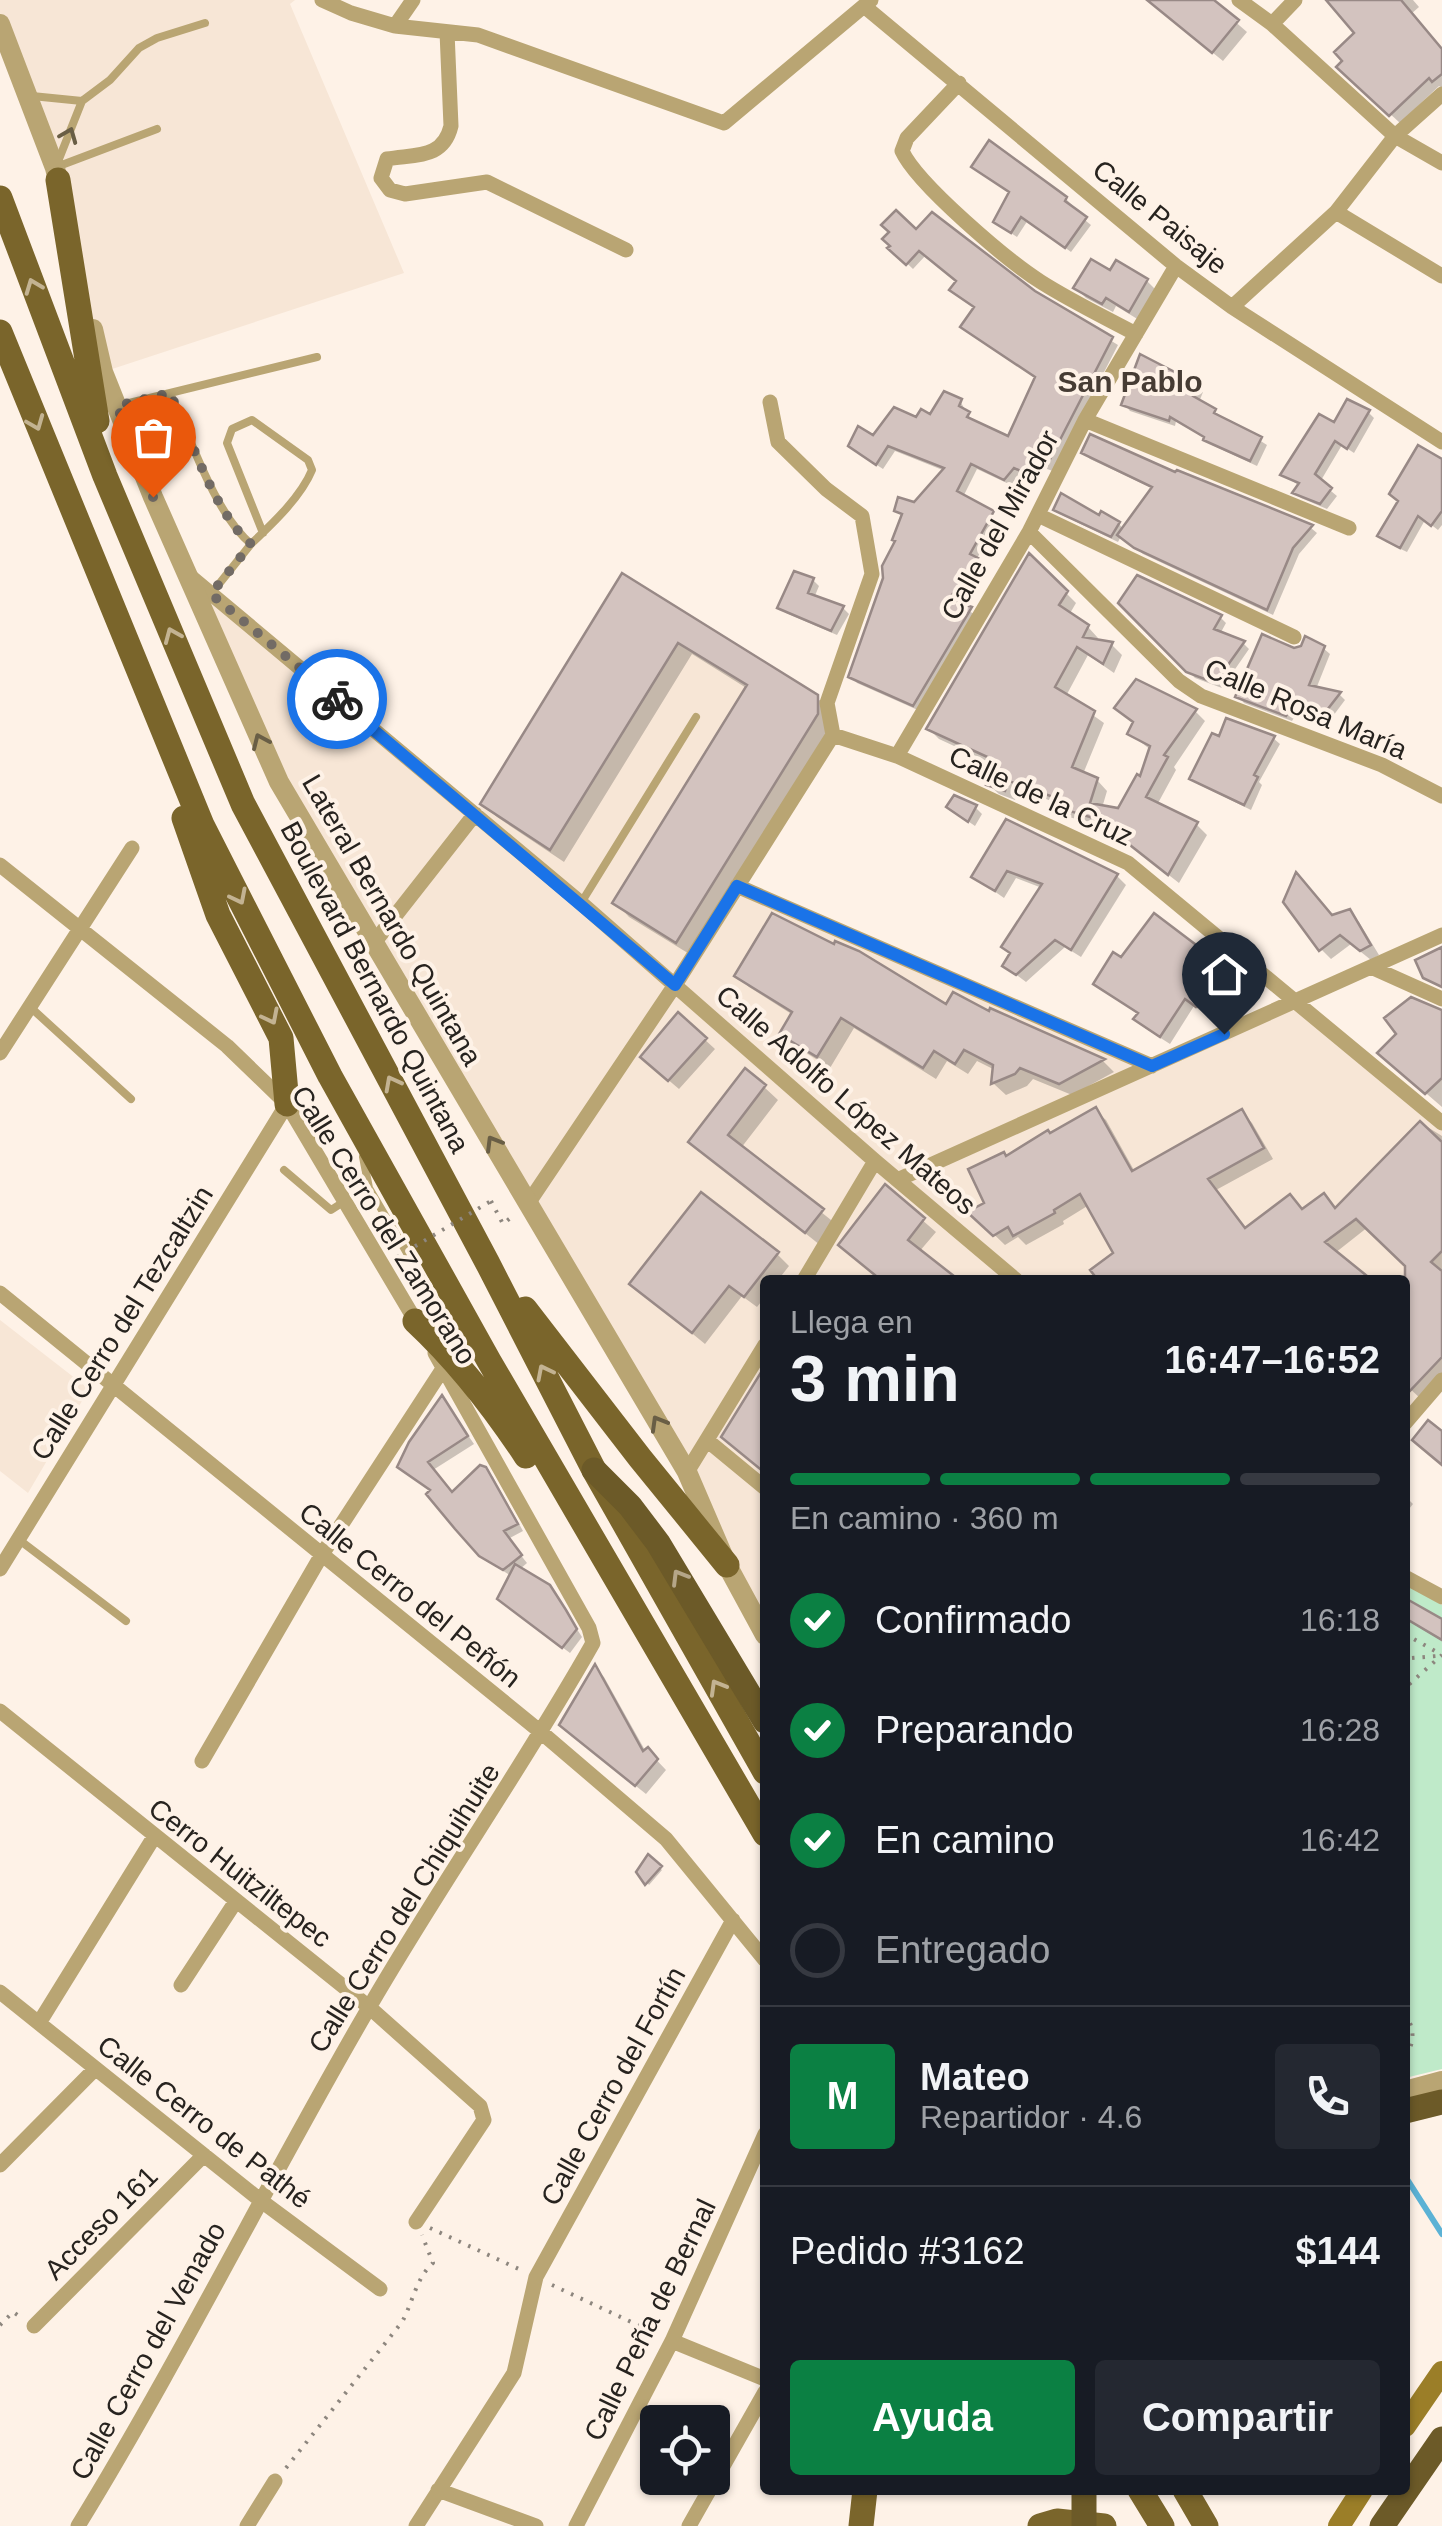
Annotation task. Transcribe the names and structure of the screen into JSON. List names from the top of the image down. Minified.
{"streets":{"main road":["Boulevard Bernardo Quintana"],"street":["Calle Paisaje","Calle del Mirador","Calle Rosa María","Calle de la Cruz","Lateral Bernardo Quintana","Calle Adolfo López Mateos","Calle Cerro del Zamorano","Calle Cerro del Tezcaltzin","Calle Cerro del Peñón","Cerro Huitziltepec","Calle Cerro del Chiquihuite","Calle Cerro del Fortín","Calle Cerro de Pathé","Acceso 161","Calle Peña de Bernal","Calle Cerro del Venado"]},"crossings":[["Calle Paisaje","Calle del Mirador"],["Calle del Mirador","Calle Rosa María"],["Calle del Mirador","Calle de la Cruz"],["Lateral Bernardo Quintana","Calle Adolfo López Mateos"],["Calle Cerro del Zamorano","Calle Cerro del Tezcaltzin"],["Calle Cerro del Zamorano","Calle Cerro del Chiquihuite"],["Calle Cerro del Tezcaltzin","Calle Cerro del Peñón"],["Calle Cerro del Peñón","Calle Cerro del Chiquihuite"],["Calle Cerro del Peñón","Calle Cerro del Fortín"],["Cerro Huitziltepec","Calle Cerro del Chiquihuite"],["Calle Cerro del Chiquihuite","Calle Cerro de Pathé"],["Calle Cerro del Chiquihuite","Calle Cerro del Venado"],["Calle Cerro de Pathé","Acceso 161"],["Calle Cerro de Pathé","Calle Cerro del Venado"]],"one_way":["Lateral Bernardo Quintana"],"districts":["San Pablo"],"page":{"heading":["3 min","Llega en","16:47–16:52"],"panel":["Mateo","Repartidor · 4.6","Pedido #3162","$144"],"bar":"En camino · 360 m","list":[["Confirmado","16:18"],["Preparando","16:28"],["En camino","16:42"],"Entregado"],"round":"M","buttons":["Ayuda","Compartir"]}}
